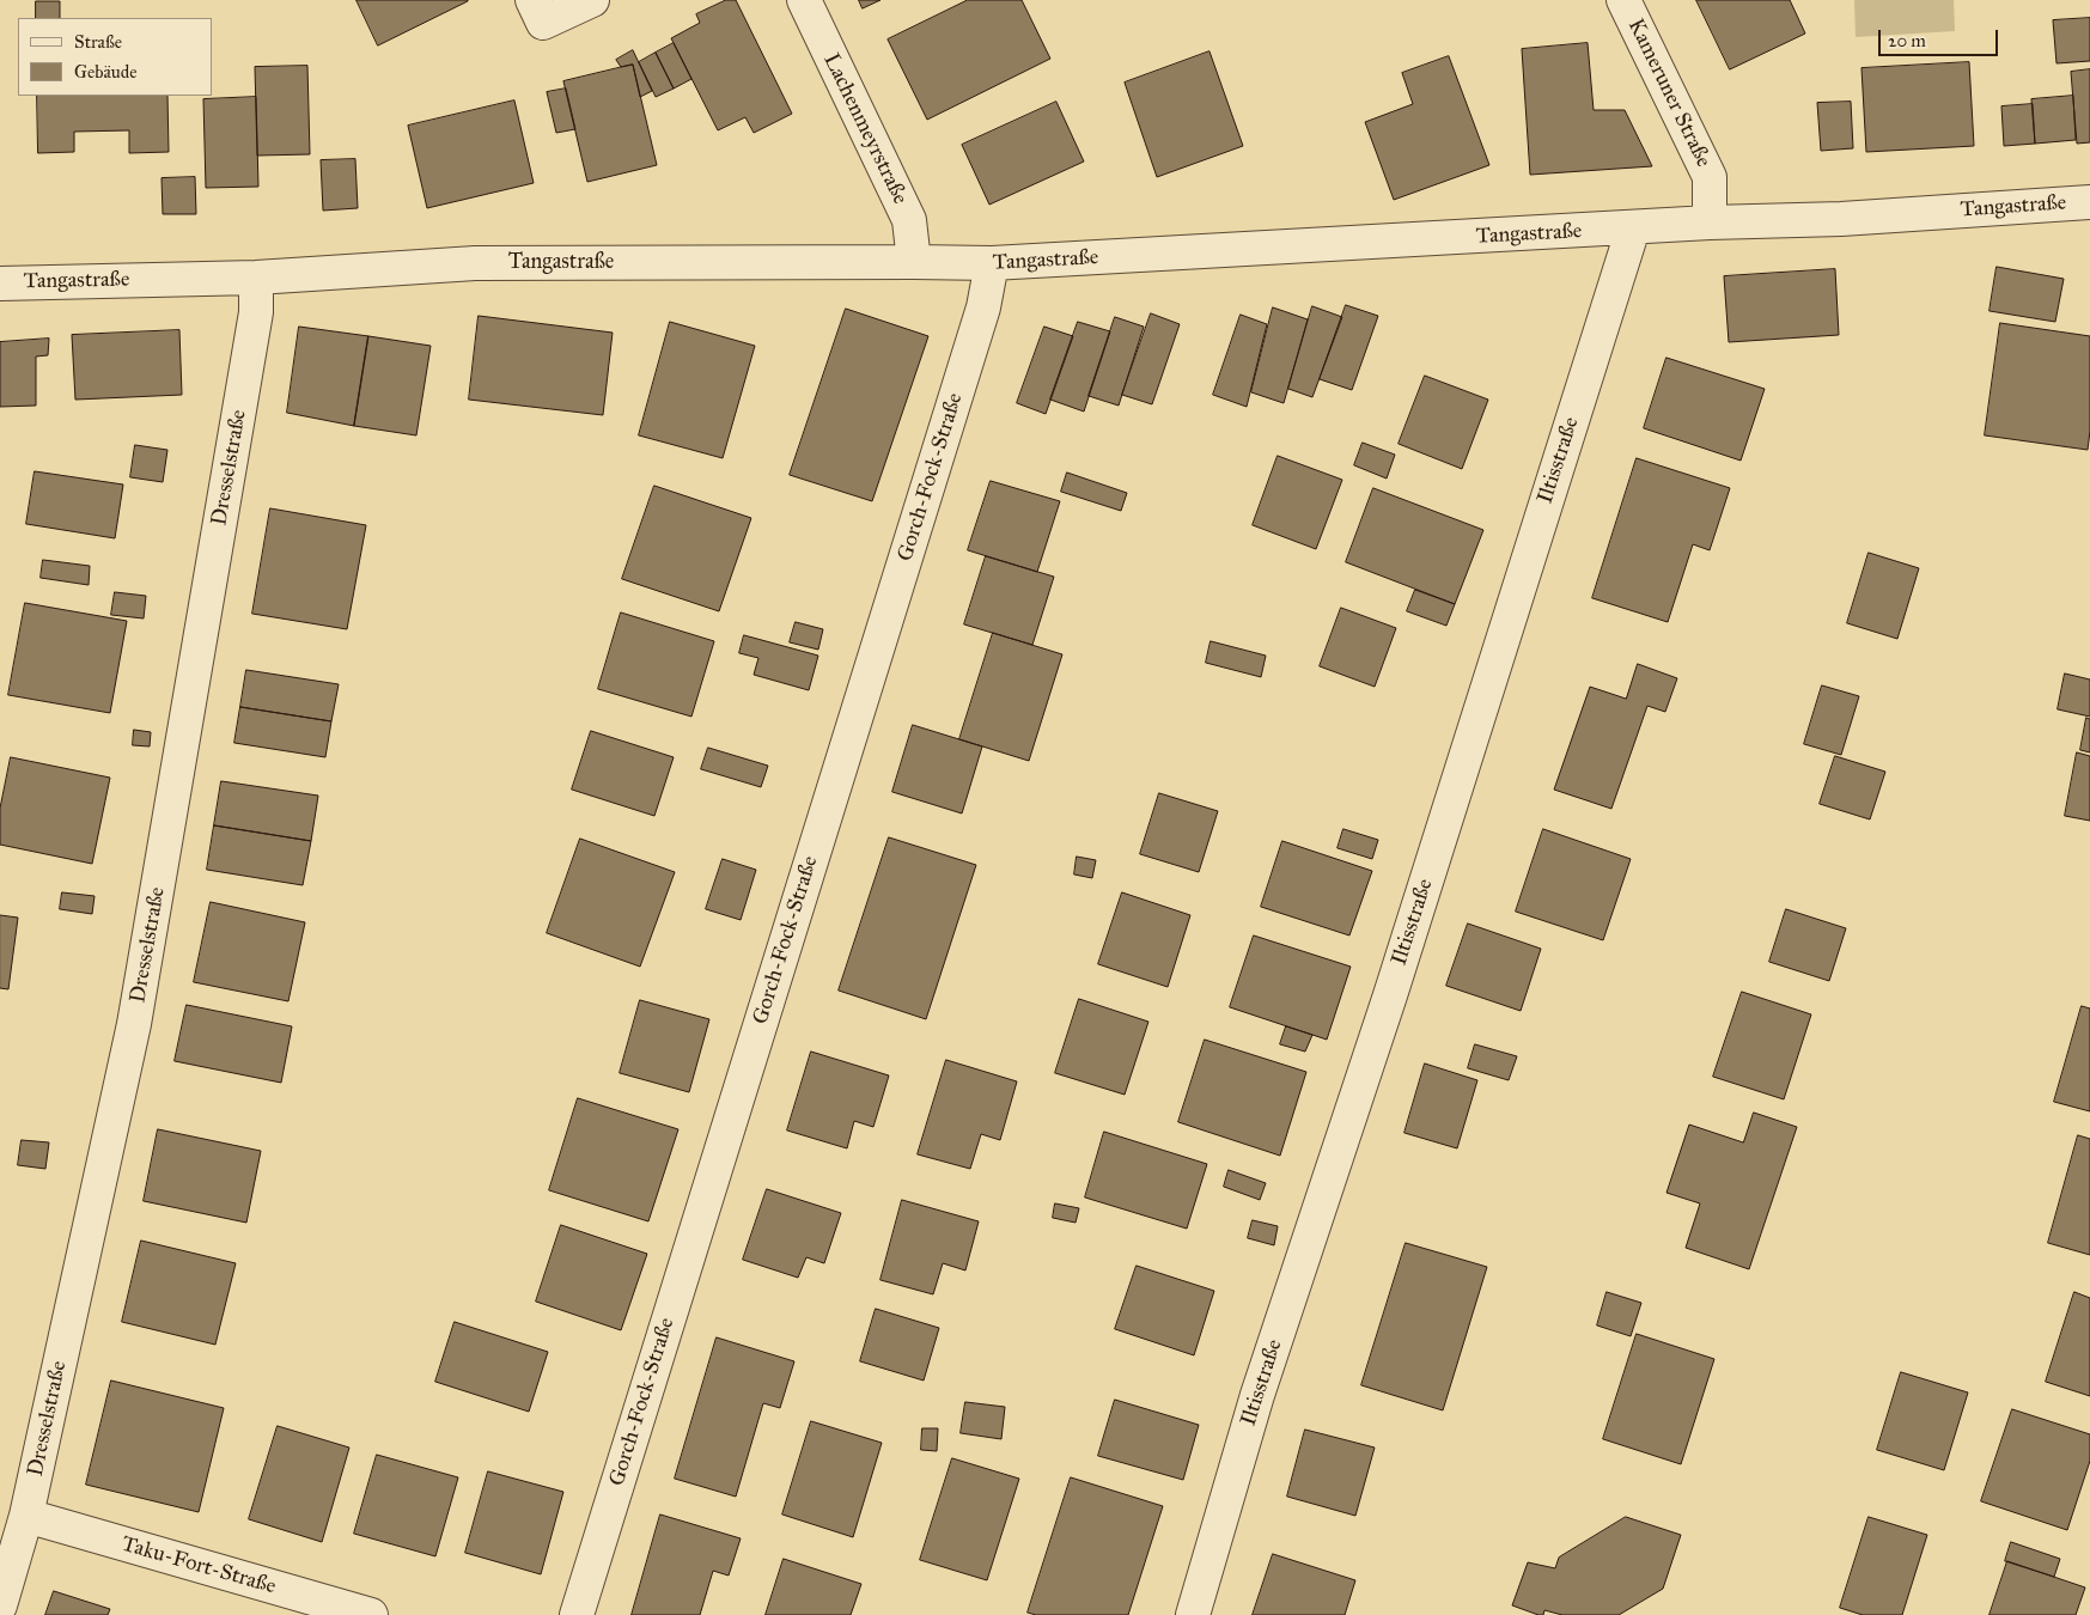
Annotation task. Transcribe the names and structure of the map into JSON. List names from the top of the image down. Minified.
{"streets":{"street":["Kameruner Straße","Lachenmeyrstraße","Tangastraße","Iltisstraße","Dresselstraße","Gorch-Fock-Straße","Taku-Fort-Straße"]},"crossings":[["Kameruner Straße","Tangastraße"],["Lachenmeyrstraße","Tangastraße"],["Tangastraße","Iltisstraße"],["Tangastraße","Dresselstraße"],["Tangastraße","Gorch-Fock-Straße"],["Dresselstraße","Taku-Fort-Straße"]],"legend":["Straße","Gebäude"],"scale_bar":"20 m"}
